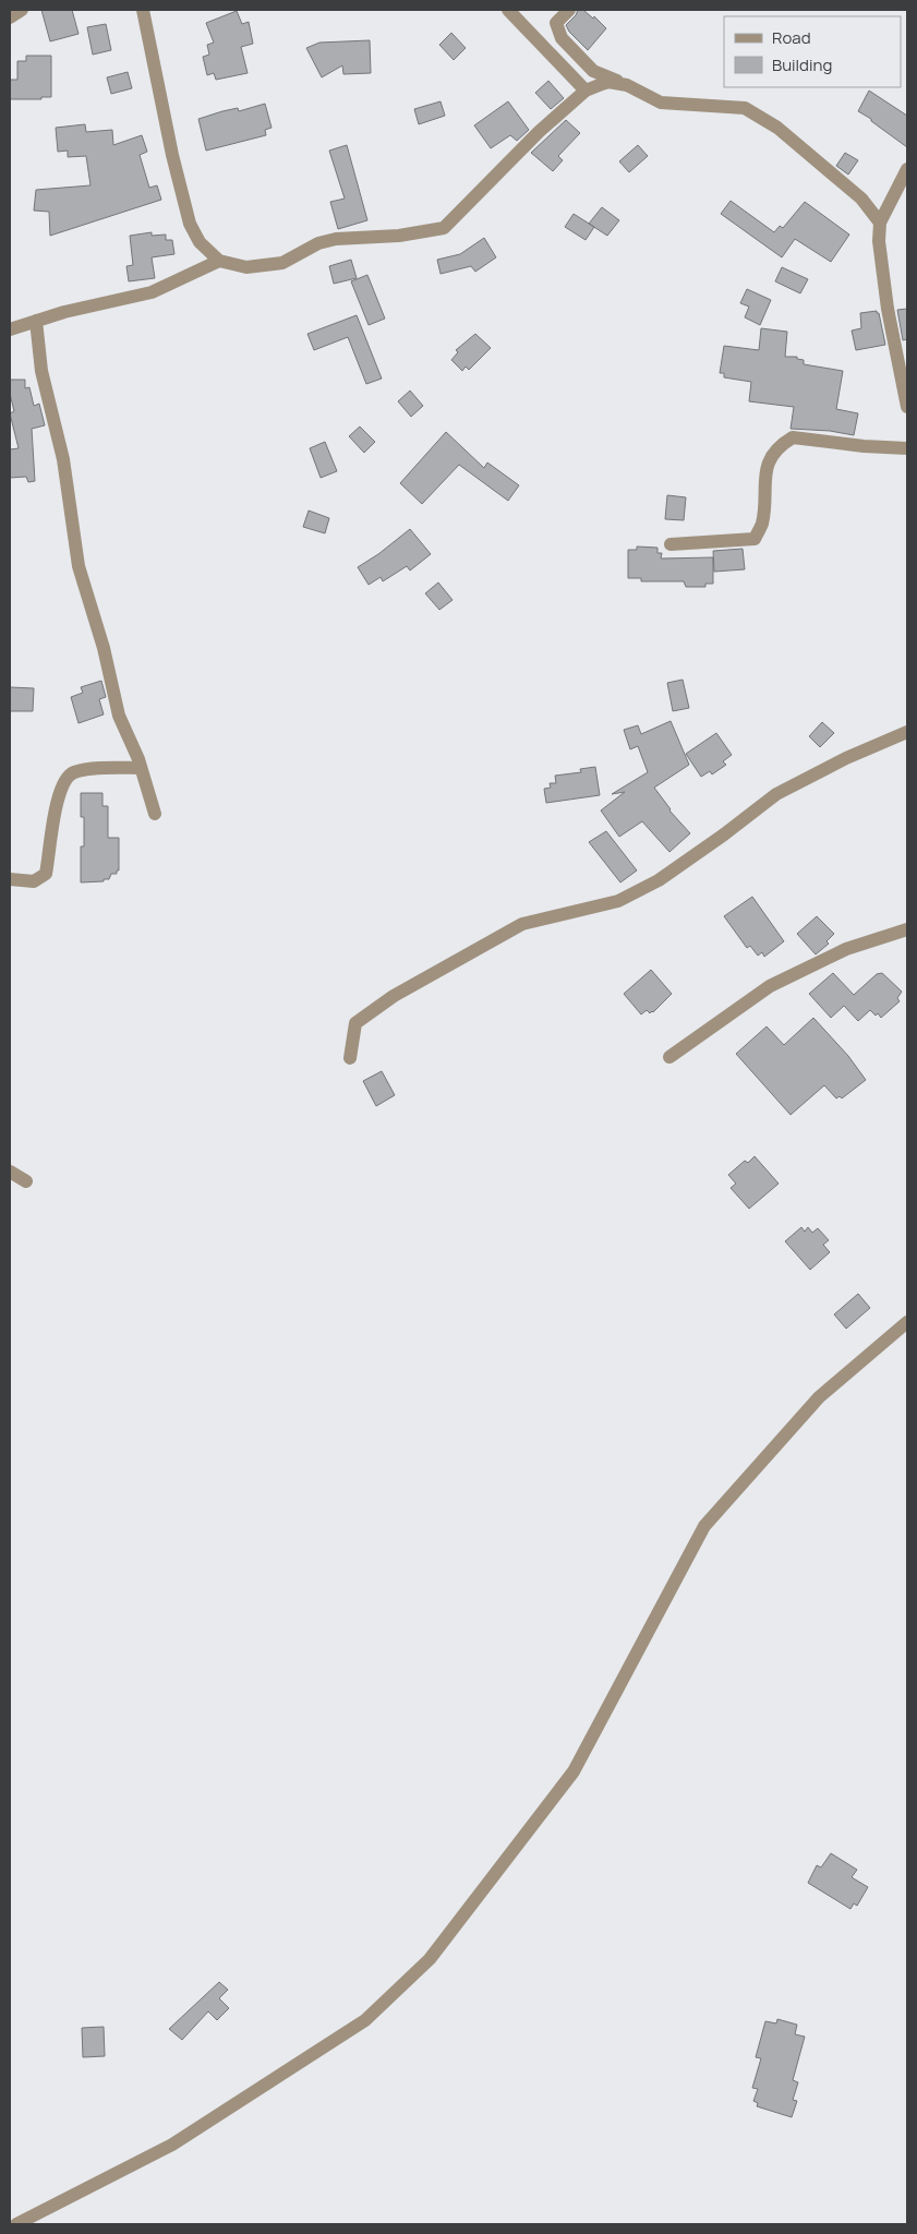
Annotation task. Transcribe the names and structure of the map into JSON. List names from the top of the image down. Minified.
{"legend":["Road","Building"]}
